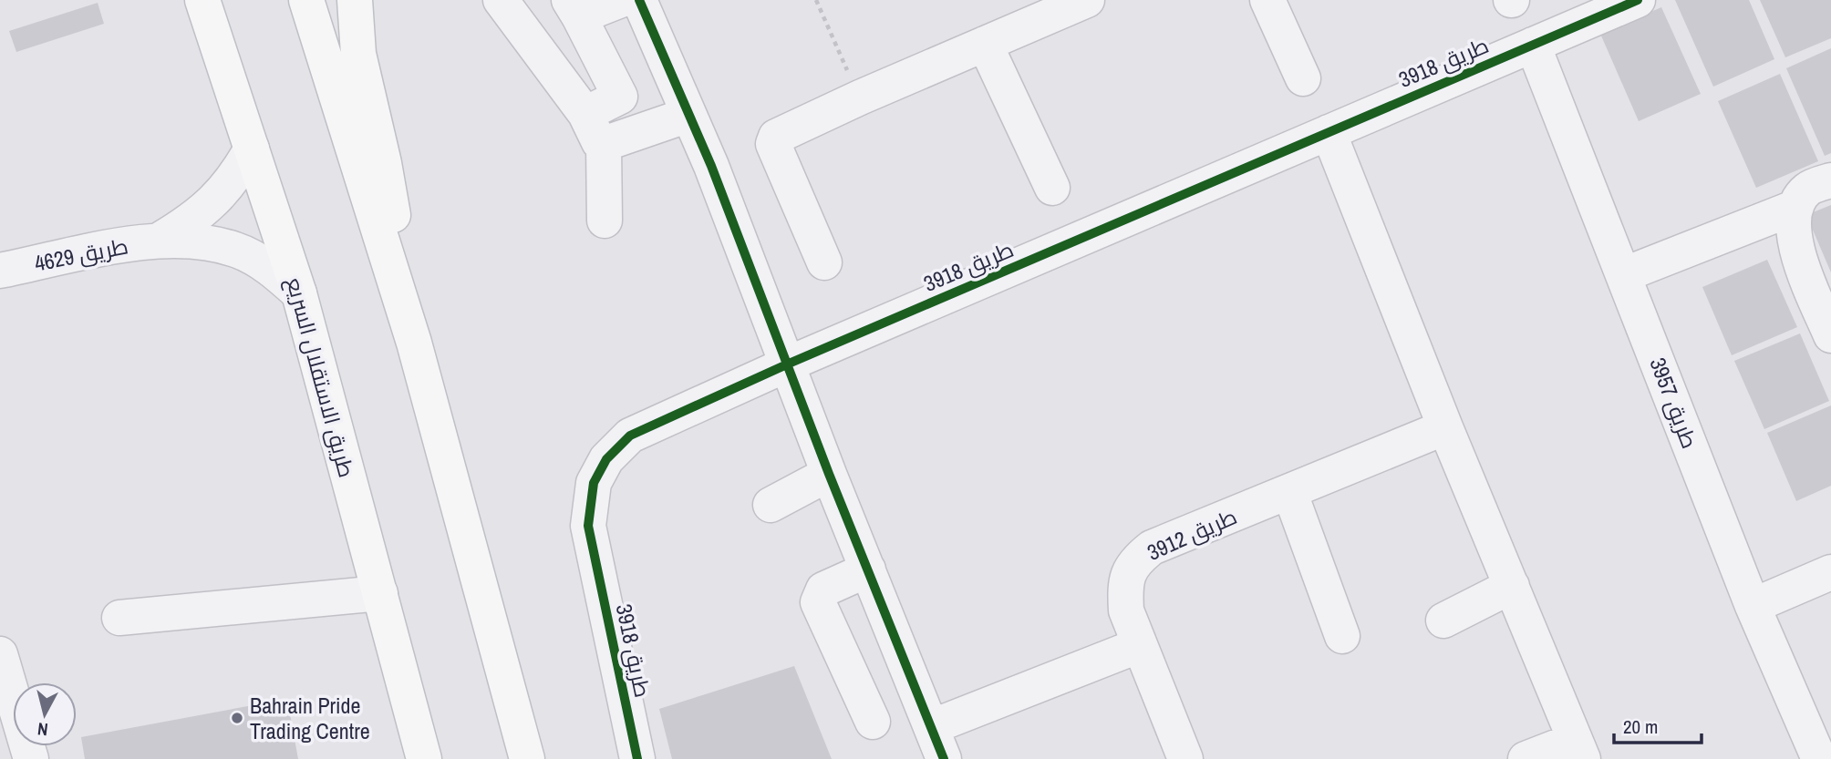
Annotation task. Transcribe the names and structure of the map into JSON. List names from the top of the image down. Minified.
{"streets":{"main road":["طريق الاستقلال السريع"],"street":["طريق 3918","طريق 4629","طريق 3957","طريق 3912"]},"crossings":[["طريق 3918","طريق 3957"],["طريق 4629","طريق الاستقلال السريع"]],"places":["Bahrain Pride Trading Centre"],"scale_bar":"20 m","north":"bottom"}
